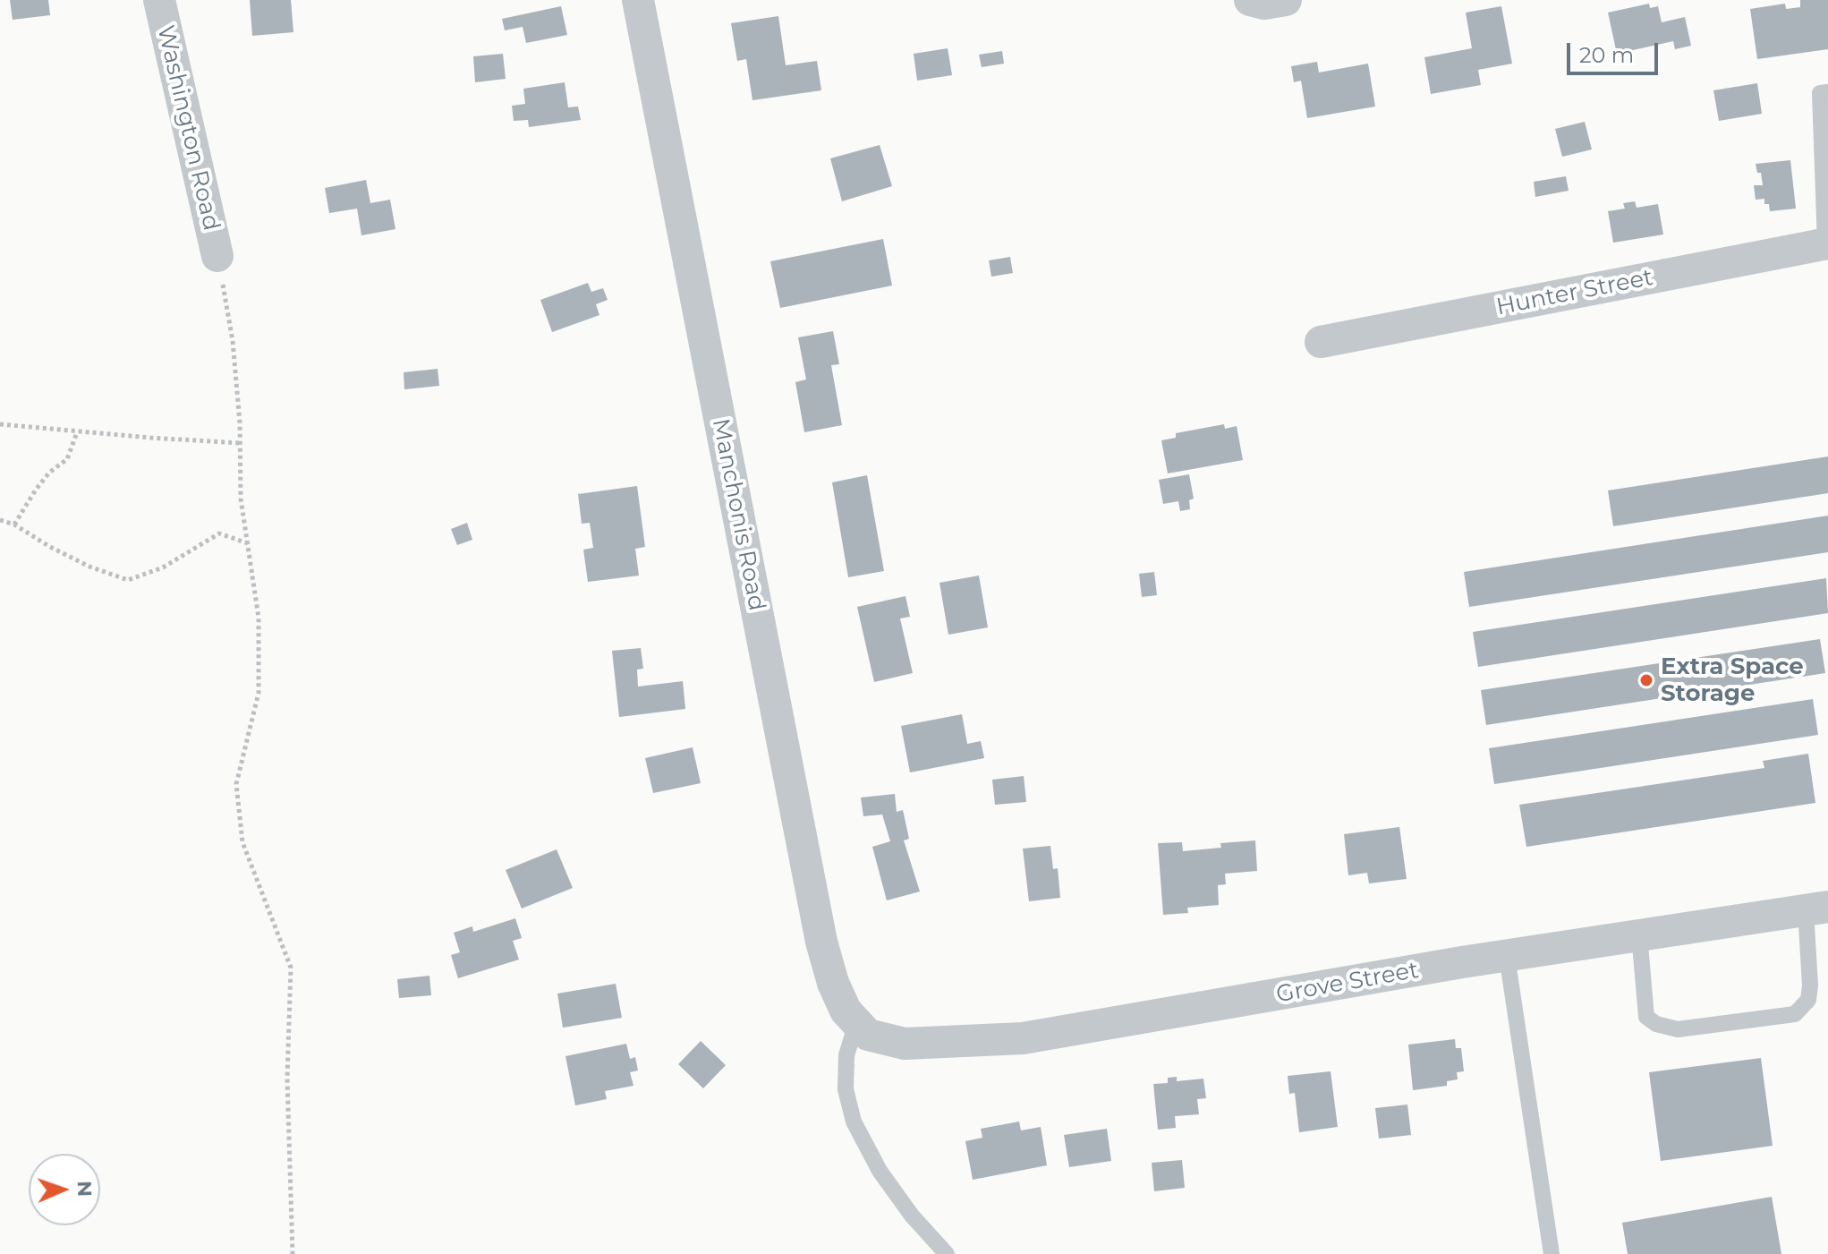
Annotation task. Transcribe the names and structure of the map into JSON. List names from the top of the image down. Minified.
{"streets":{"street":["Washington Road","Hunter Street","Manchonis Road","Grove Street"]},"crossings":[["Manchonis Road","Grove Street"]],"places":["Extra Space Storage"],"scale_bar":"20 m","north":"right"}
